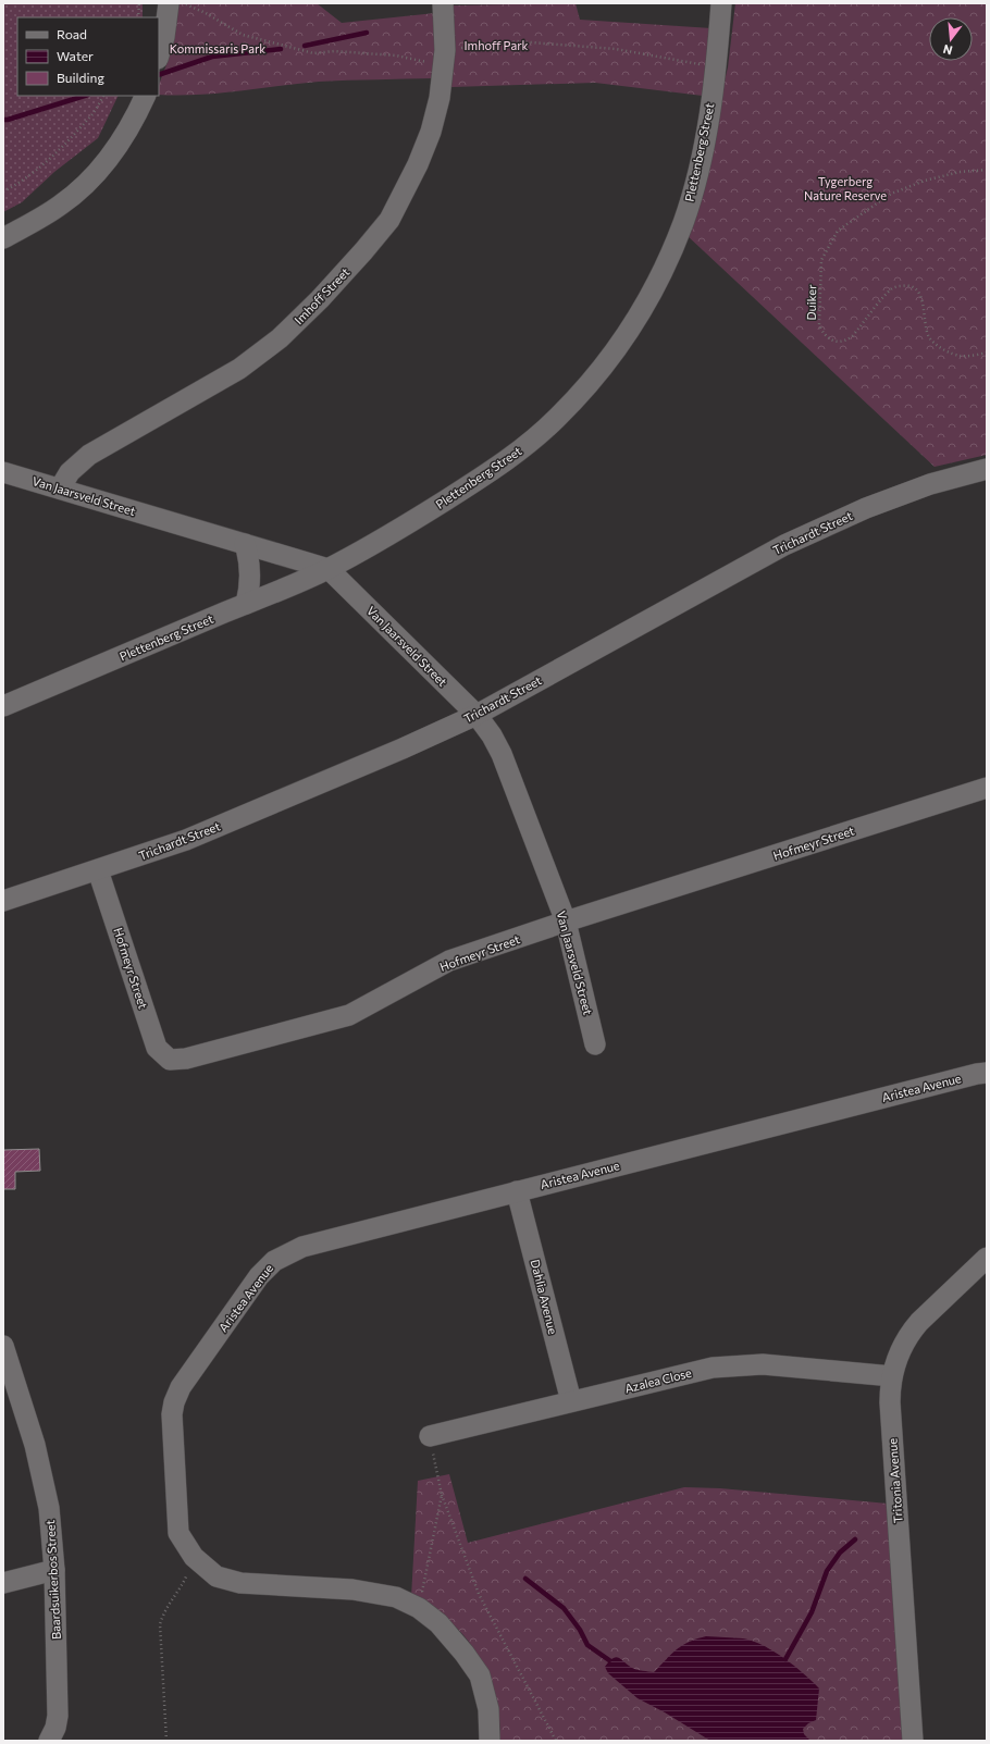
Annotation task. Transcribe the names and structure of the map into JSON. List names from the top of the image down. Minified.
{"streets":{"street":["Plettenberg Street","Imhoff Street","Van Jaarsveld Street","Trichardt Street","Hofmeyr Street","Aristea Avenue","Dahlia Avenue","Azalea Close","Tritonia Avenue","Baardsuikerbos Street"],"path":["Duiker"]},"crossings":[["Plettenberg Street","Van Jaarsveld Street"],["Imhoff Street","Van Jaarsveld Street"],["Van Jaarsveld Street","Trichardt Street"],["Van Jaarsveld Street","Hofmeyr Street"],["Trichardt Street","Hofmeyr Street"],["Aristea Avenue","Dahlia Avenue"],["Dahlia Avenue","Azalea Close"],["Azalea Close","Tritonia Avenue"]],"parks":["Imhoff Park","Kommissaris Park","Tygerberg Nature Reserve"],"legend":["Road","Water","Building"],"north":"bottom"}
